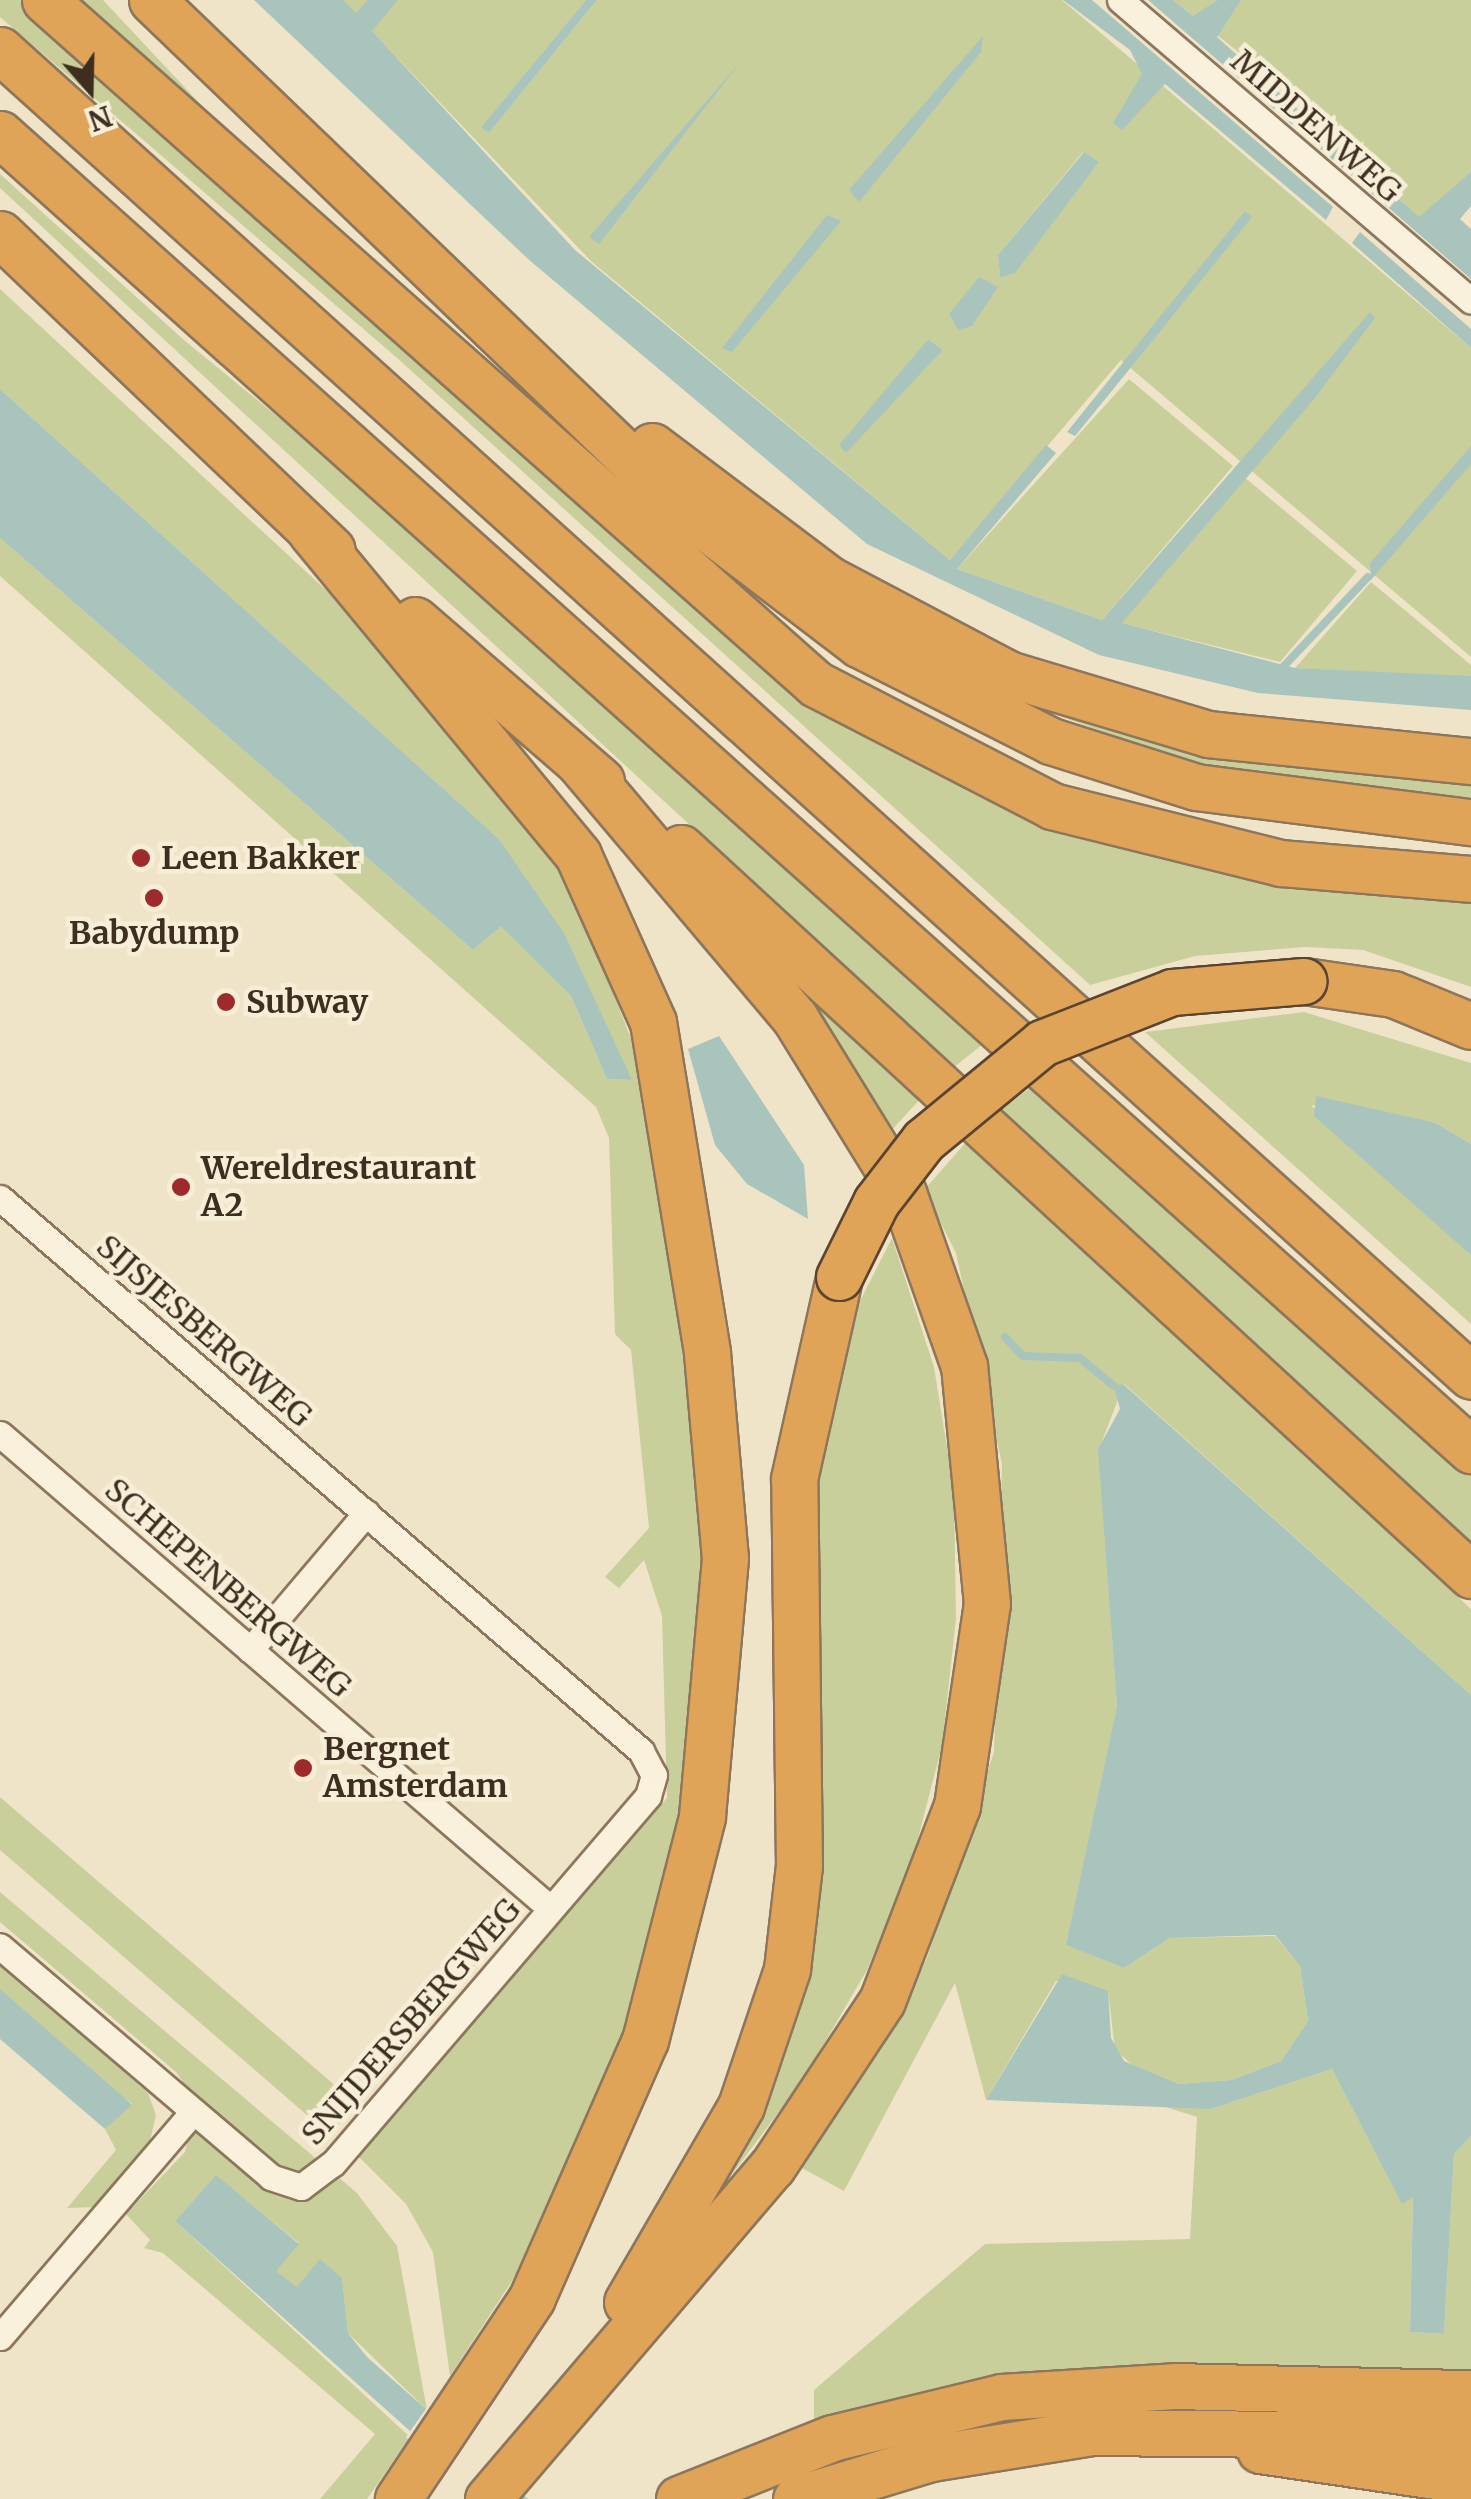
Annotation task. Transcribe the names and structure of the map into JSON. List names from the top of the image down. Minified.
{"streets":{"street":["MIDDENWEG","SIJSJESBERGWEG","SCHEPENBERGWEG","SNIJDERSBERGWEG"]},"crossings":[["SIJSJESBERGWEG","SNIJDERSBERGWEG"],["SCHEPENBERGWEG","SNIJDERSBERGWEG"]],"places":["Leen Bakker","Babydump","Subway","Wereldrestaurant A2","Bergnet Amsterdam"],"north":"bottom"}
